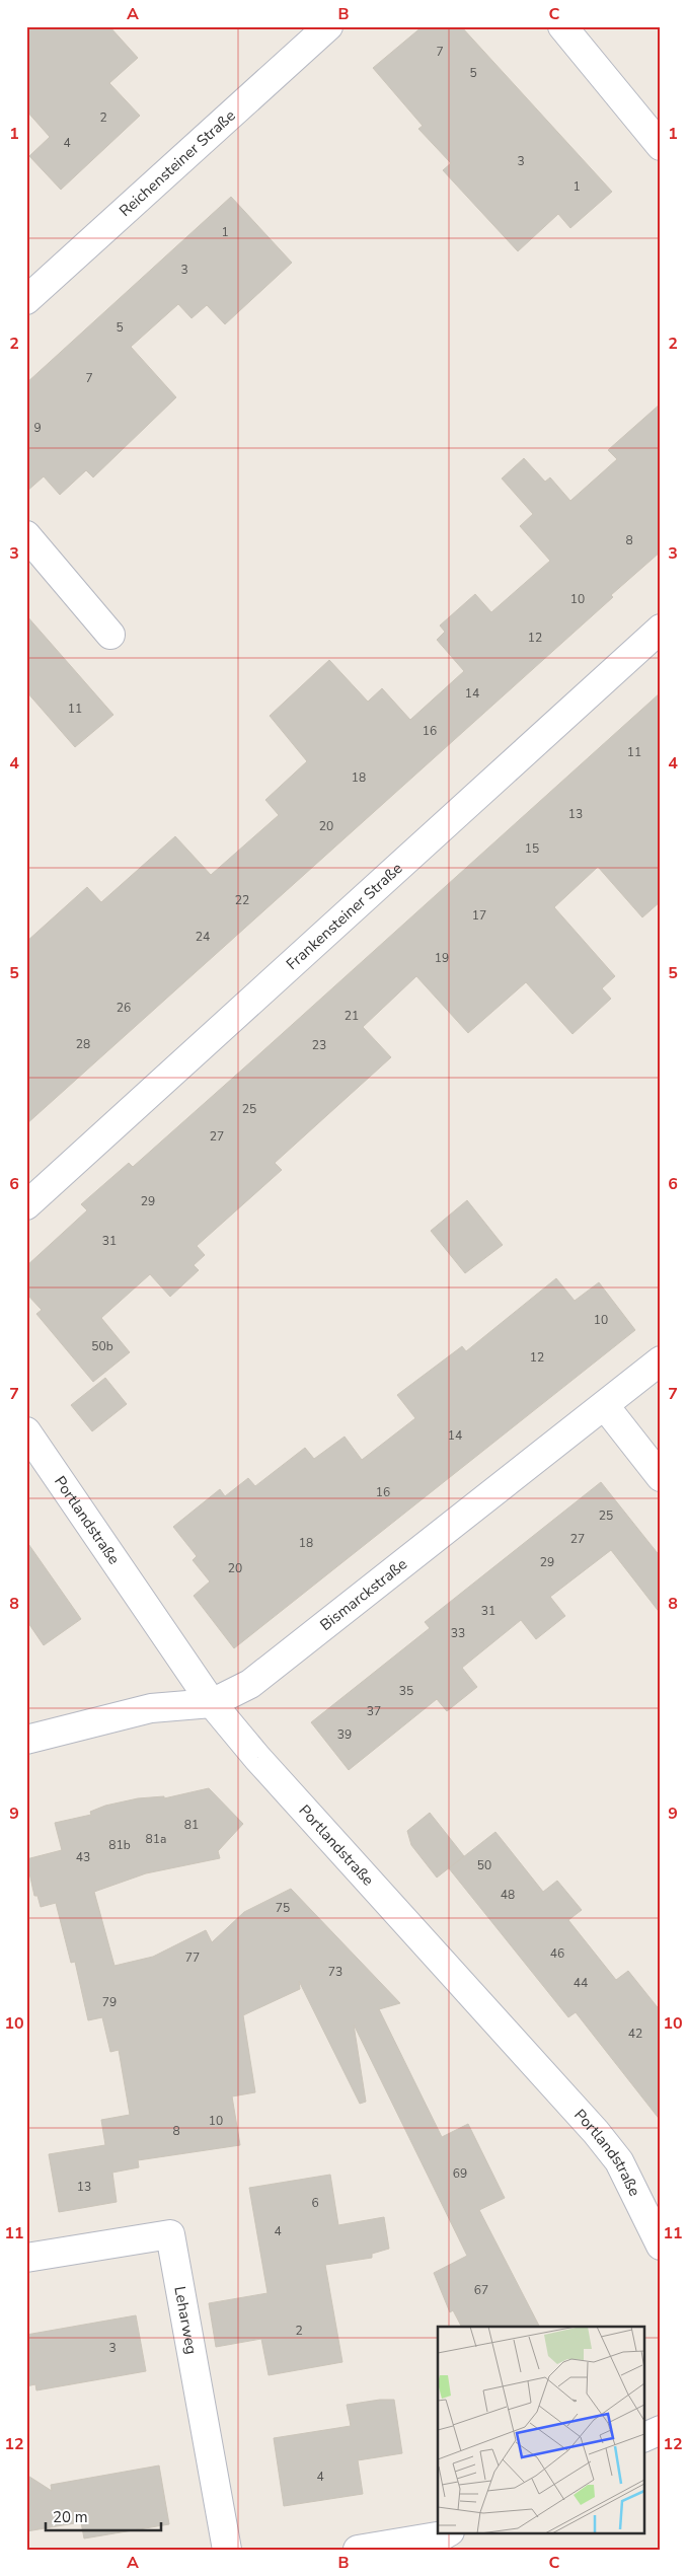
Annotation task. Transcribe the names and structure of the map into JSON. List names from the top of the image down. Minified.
{"streets":{"street":["Reichensteiner Straße","Frankensteiner Straße","Portlandstraße","Bismarckstraße","Leharweg"]},"crossings":[["Portlandstraße","Bismarckstraße"]],"house_numbers":["7","5","2","4","3","1","1","3","5","7","9","8","10","12","14","11","16","11","18","13","20","15","22","17","24","19","26","21","28","23","25","27","29","31","10","50b","12","14","16","25","27","18","29","20","31","33","35","37","39","81","81a","81b","43","50","48","75","46","77","73","44","79","42","10","8","69","13","6","4","67","2","3","4"],"scale_bar":"20 m","grid":{"columns":["A","B","C"],"rows":["1","2","3","4","5","6","7","8","9","10","11","12"]}}
